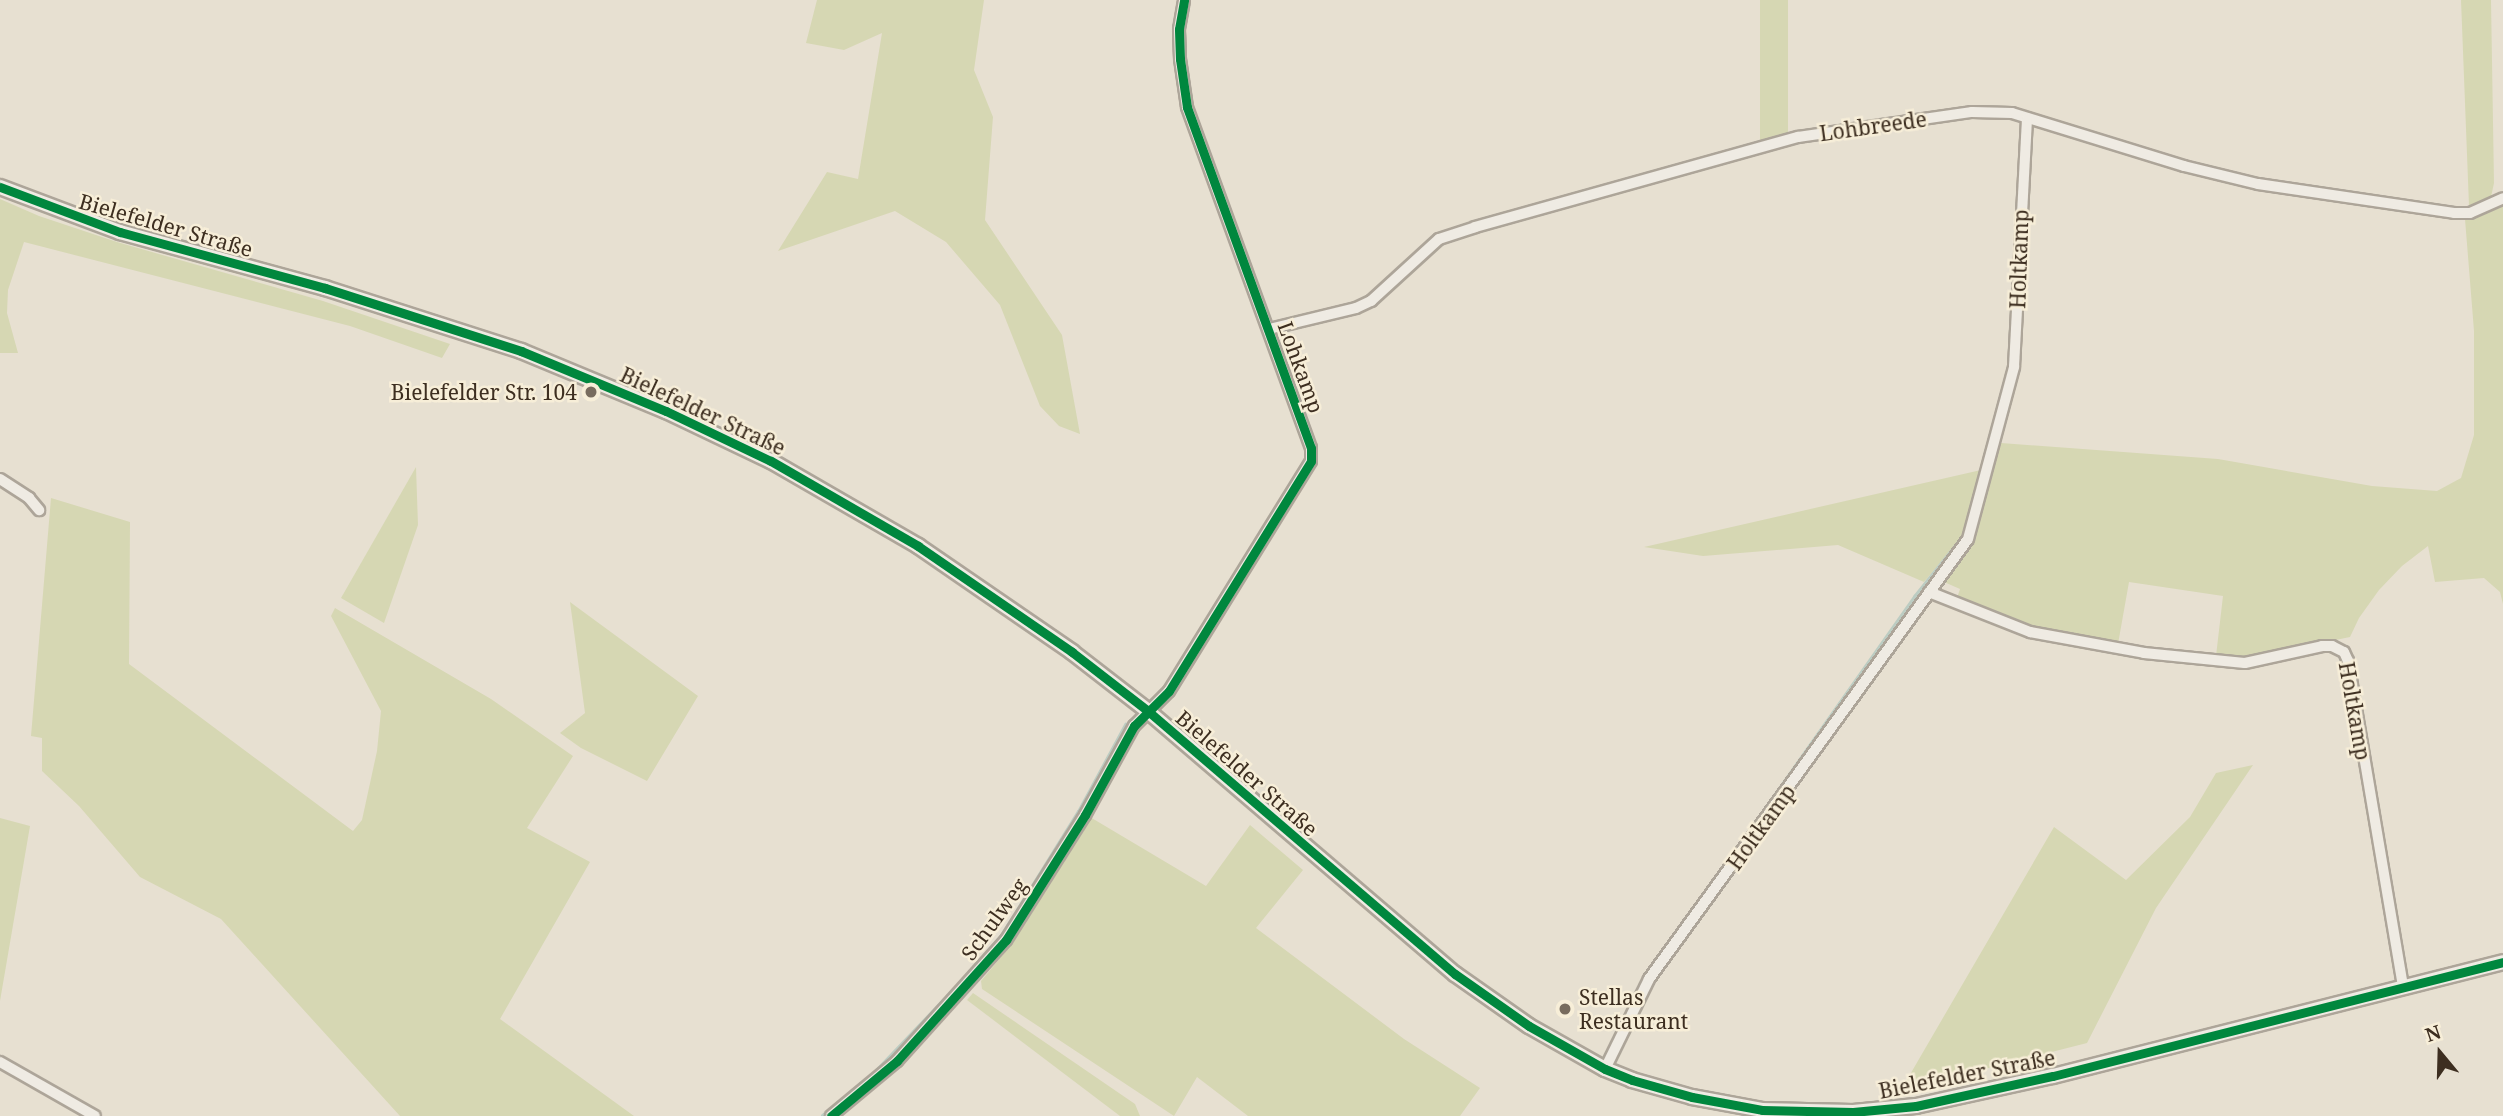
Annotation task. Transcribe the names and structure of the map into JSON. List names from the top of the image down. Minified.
{"streets":{"main road":["Bielefelder Straße"],"street":["Lohbreede","Holtkamp","Lohkamp","Schulweg"]},"crossings":[["Lohbreede","Holtkamp"],["Lohbreede","Lohkamp"],["Bielefelder Straße","Holtkamp"],["Bielefelder Straße","Lohkamp"],["Bielefelder Straße","Schulweg"],["Lohkamp","Schulweg"]],"places":["Bielefelder Str. 104","Stellas Restaurant"],"north":"top"}
